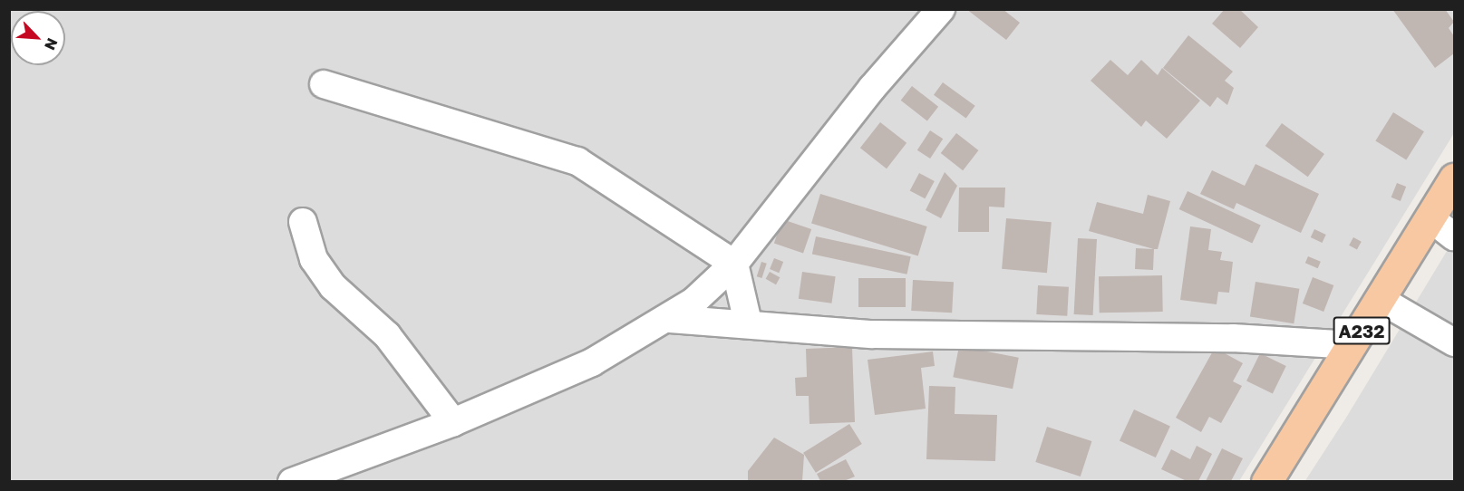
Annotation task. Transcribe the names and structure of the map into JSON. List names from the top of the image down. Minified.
{"streets":{"main road":["A232"]},"north":"bottom right"}
